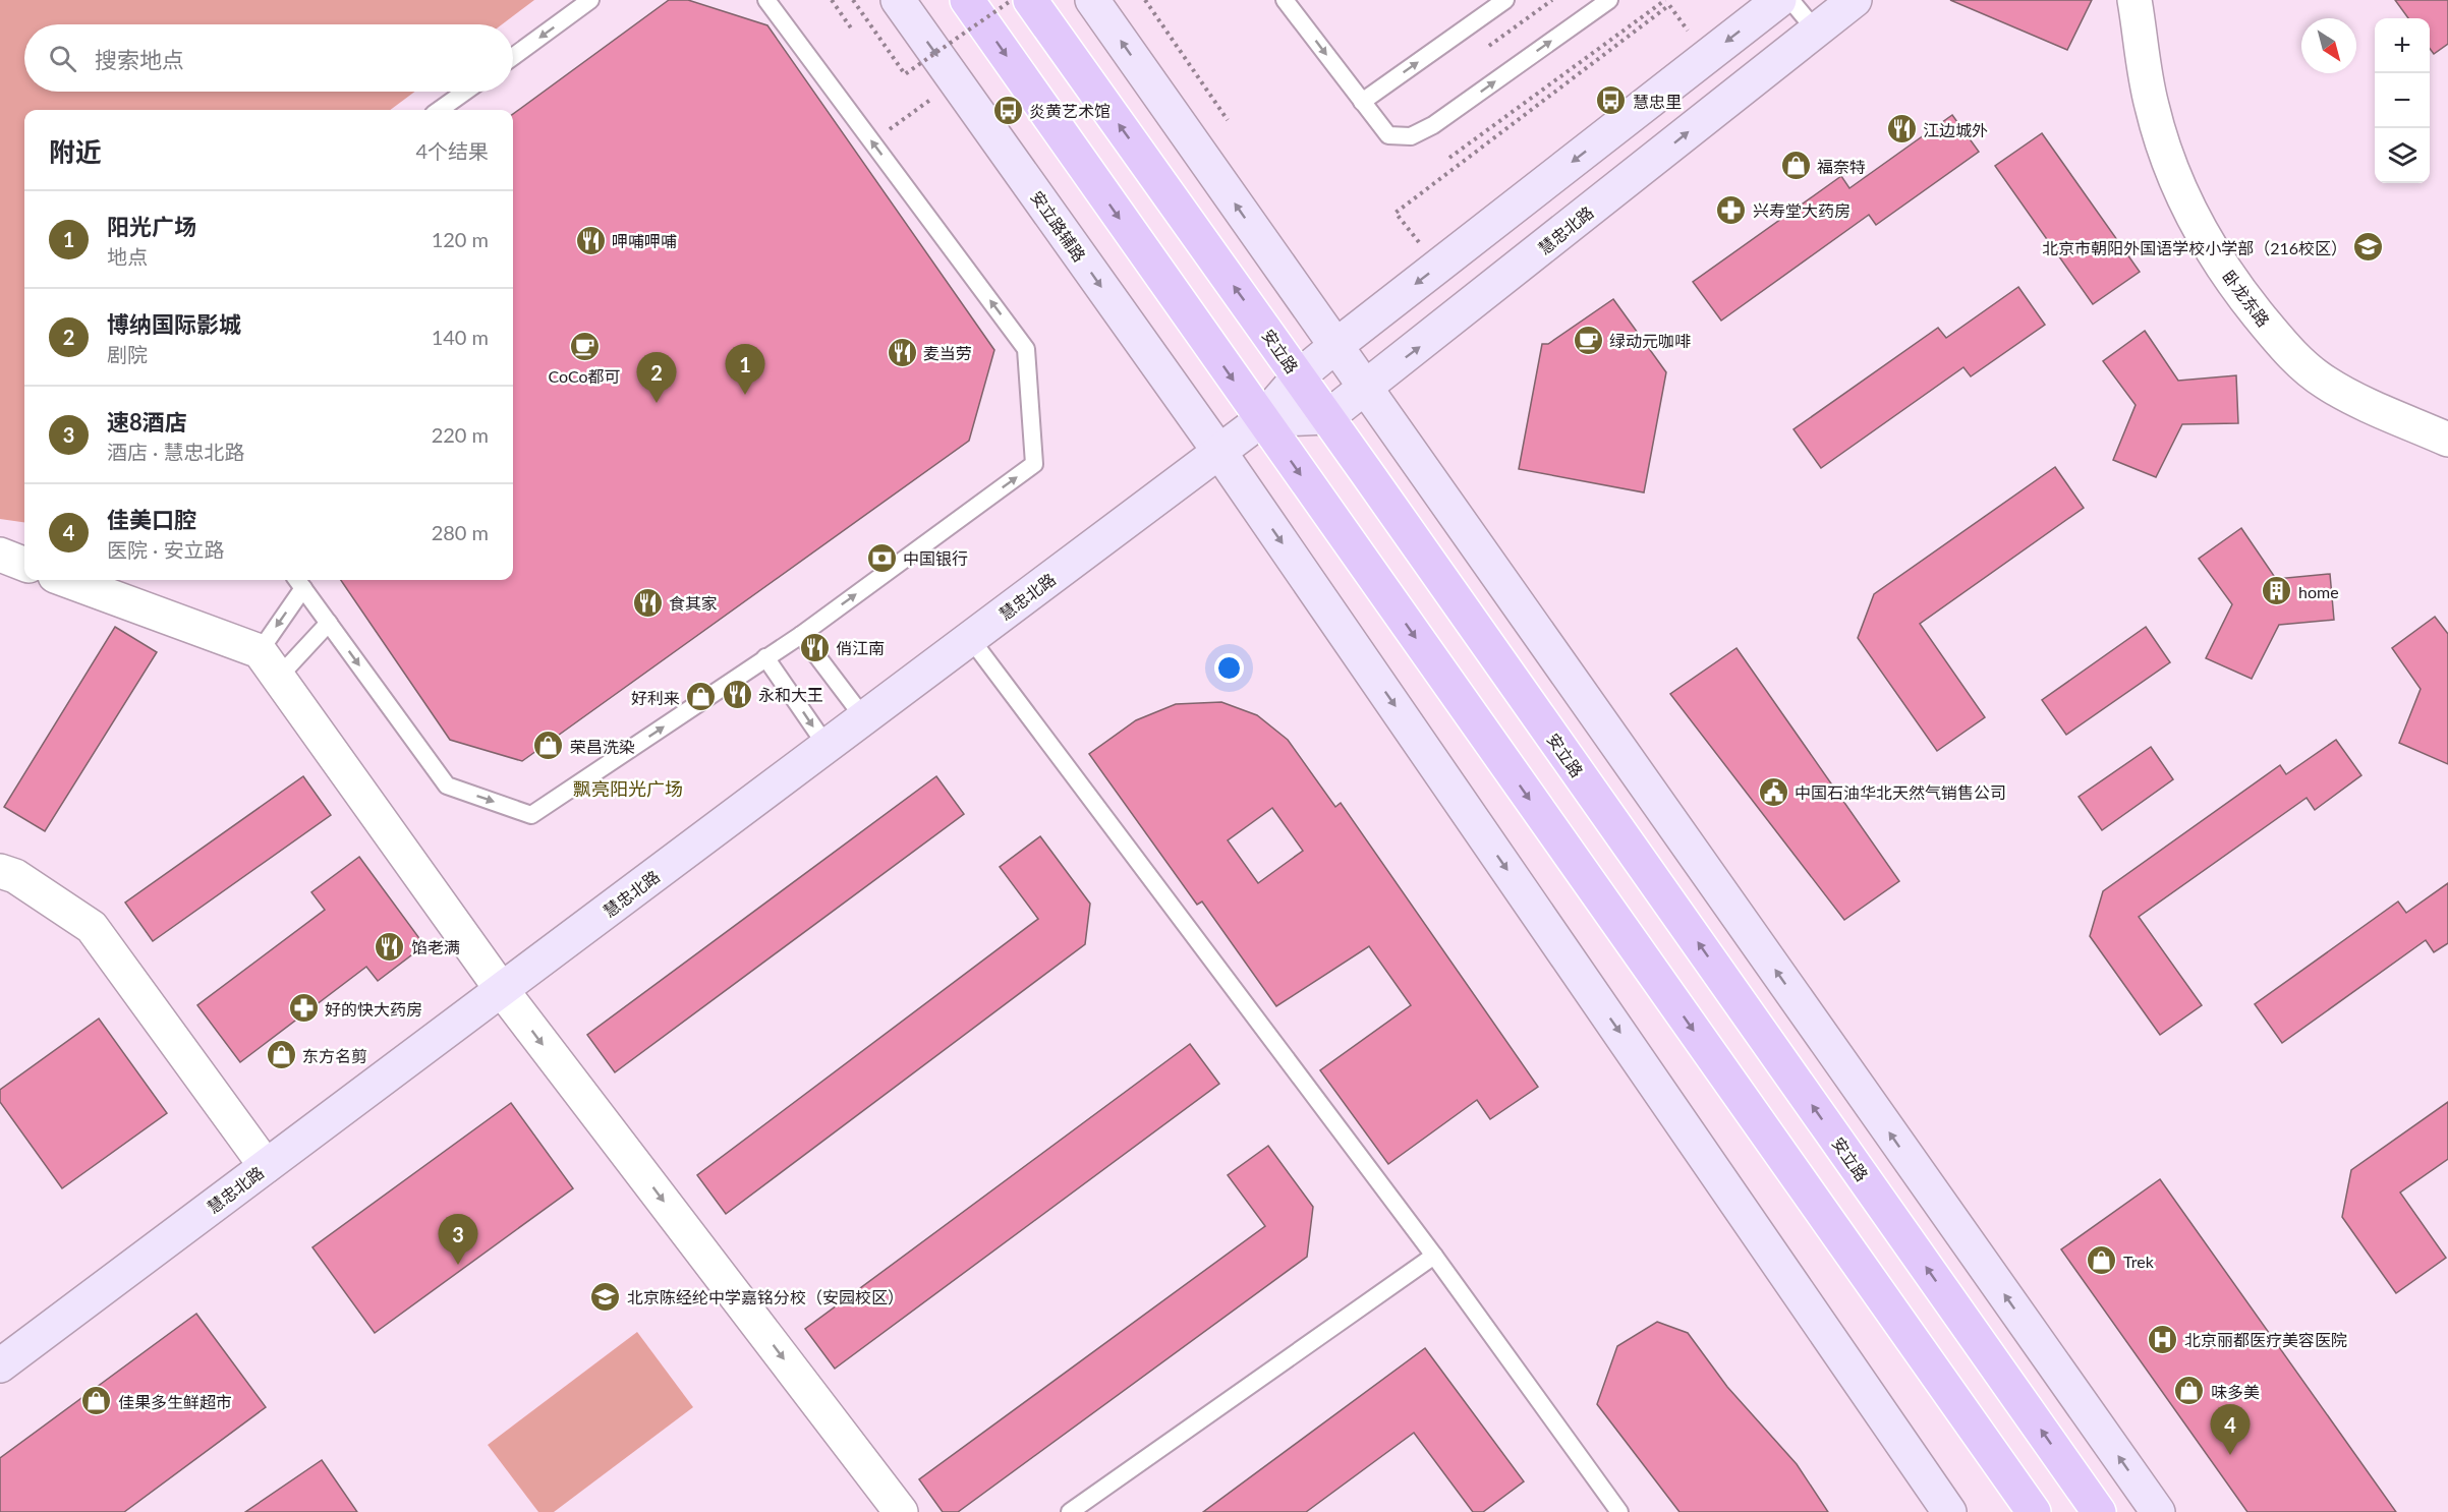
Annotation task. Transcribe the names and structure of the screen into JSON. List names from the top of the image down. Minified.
{"streets":{"main road":["安立路"],"street":["安立路辅路","慧忠北路","卧龙东路"]},"crossings":[["安立路辅路","慧忠北路"],["慧忠北路","安立路"]],"districts":["飘亮阳光广场"],"places":{"bus stop":["慧忠里","炎黄艺术馆"],"restaurant":["江边城外","呷哺呷哺","麦当劳","食其家","俏江南","永和大王","馅老满"],"shop":["福奈特","好利来","荣昌洗染","东方名剪","Trek","味多美","佳果多生鲜超市"],"pharmacy":["兴寿堂大药房","好的快大药房"],"school or university":["北京市朝阳外国语学校小学部（216校区）","北京陈经纶中学嘉铭分校（安园校区）"],"cafe":["绿动元咖啡","CoCo都可"],"bank":["中国银行"],"building":["home"],"public building":["中国石油华北天然气销售公司"],"hospital":["北京丽都医疗美容医院"]},"north":"bottom right","page":{"map_buttons":["+","−"],"search":"搜索地点","heading":["附近","4个结果"],"list":[{"mark":"1","name":"阳光广场","note":"地点","value":"120 m"},{"mark":"2","name":"博纳国际影城","note":"剧院","value":"140 m"},{"mark":"3","name":"速8酒店","note":"酒店 · 慧忠北路","value":"220 m"},{"mark":"4","name":"佳美口腔","note":"医院 · 安立路","value":"280 m"}],"pins":["1","2","3","4"]}}
